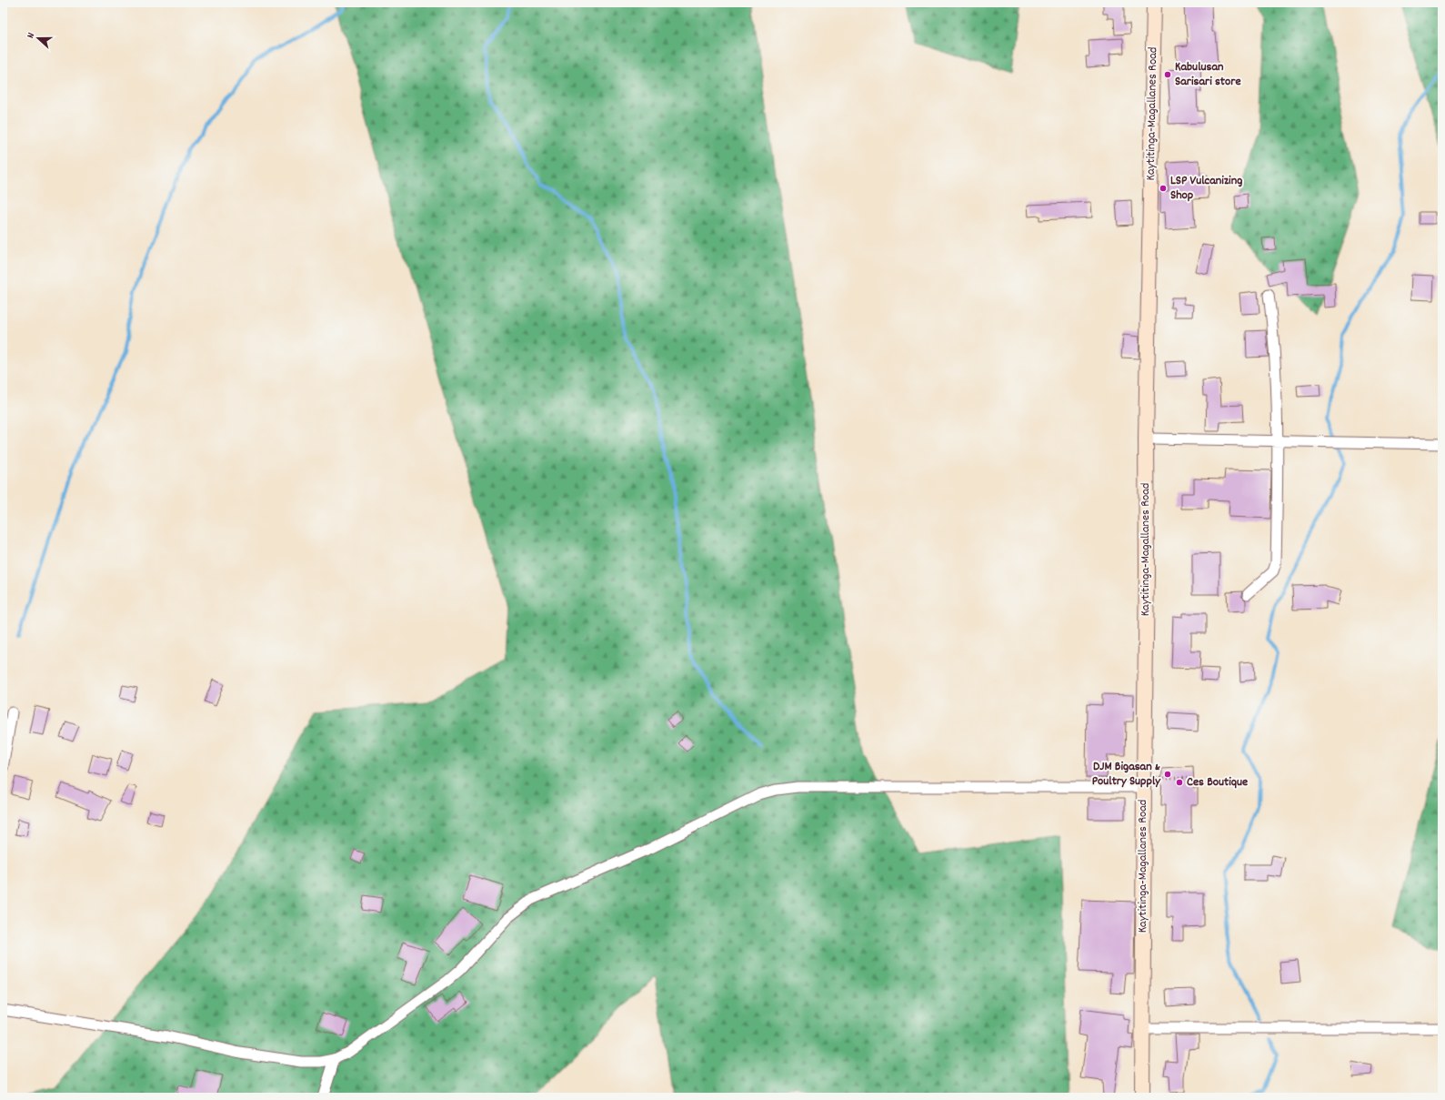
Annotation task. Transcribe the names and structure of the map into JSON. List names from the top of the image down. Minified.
{"streets":{"main road":["Kaytitinga-Magallanes Road"]},"places":["Kabulusan Sarisari store","LSP Vulcanizing Shop","DJM Bigasan & Poultry Supply","Ces Boutique"],"north":"left"}
